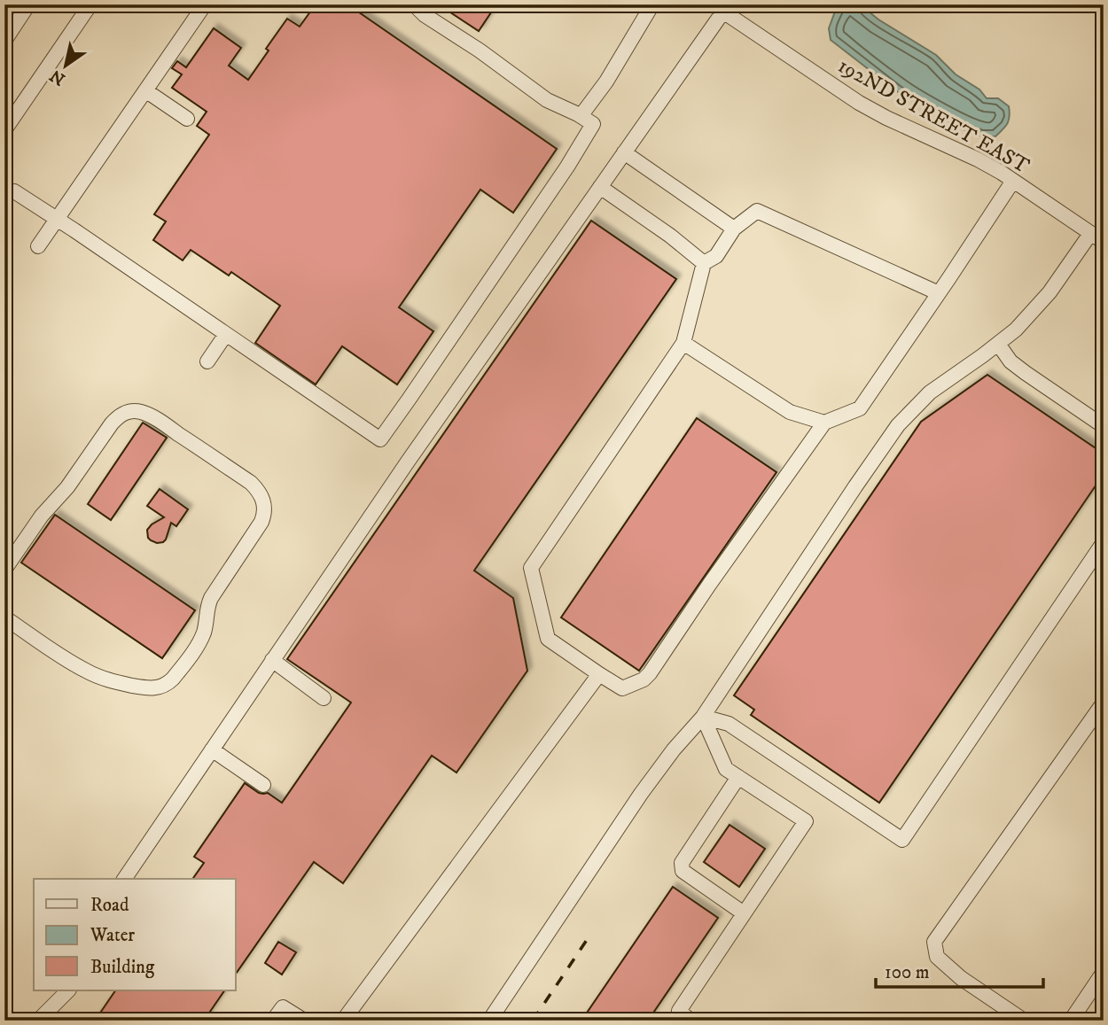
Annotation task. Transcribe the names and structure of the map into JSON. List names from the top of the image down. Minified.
{"streets":{"street":["192ND STREET EAST"]},"legend":["Road","Water","Building"],"scale_bar":"100 m","north":"bottom left"}
